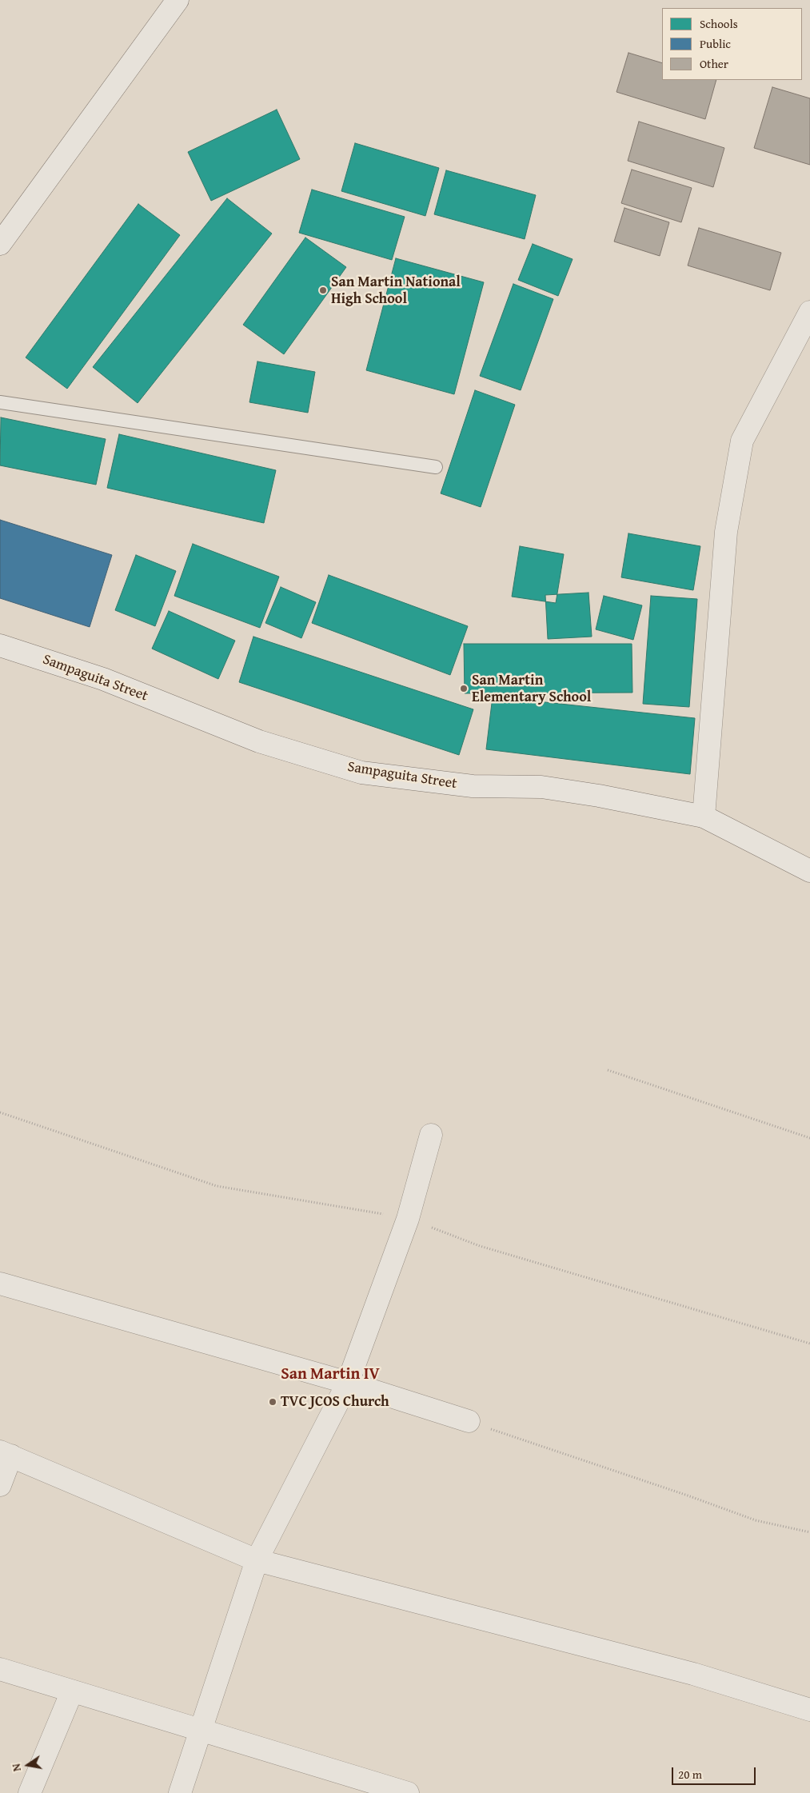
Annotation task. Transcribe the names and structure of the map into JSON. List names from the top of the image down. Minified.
{"streets":{"street":["Sampaguita Street"]},"districts":["San Martin IV"],"places":["San Martin National High School","San Martin Elementary School","TVC JCOS Church"],"legend":["Schools","Public","Other"],"scale_bar":"20 m","north":"left"}
